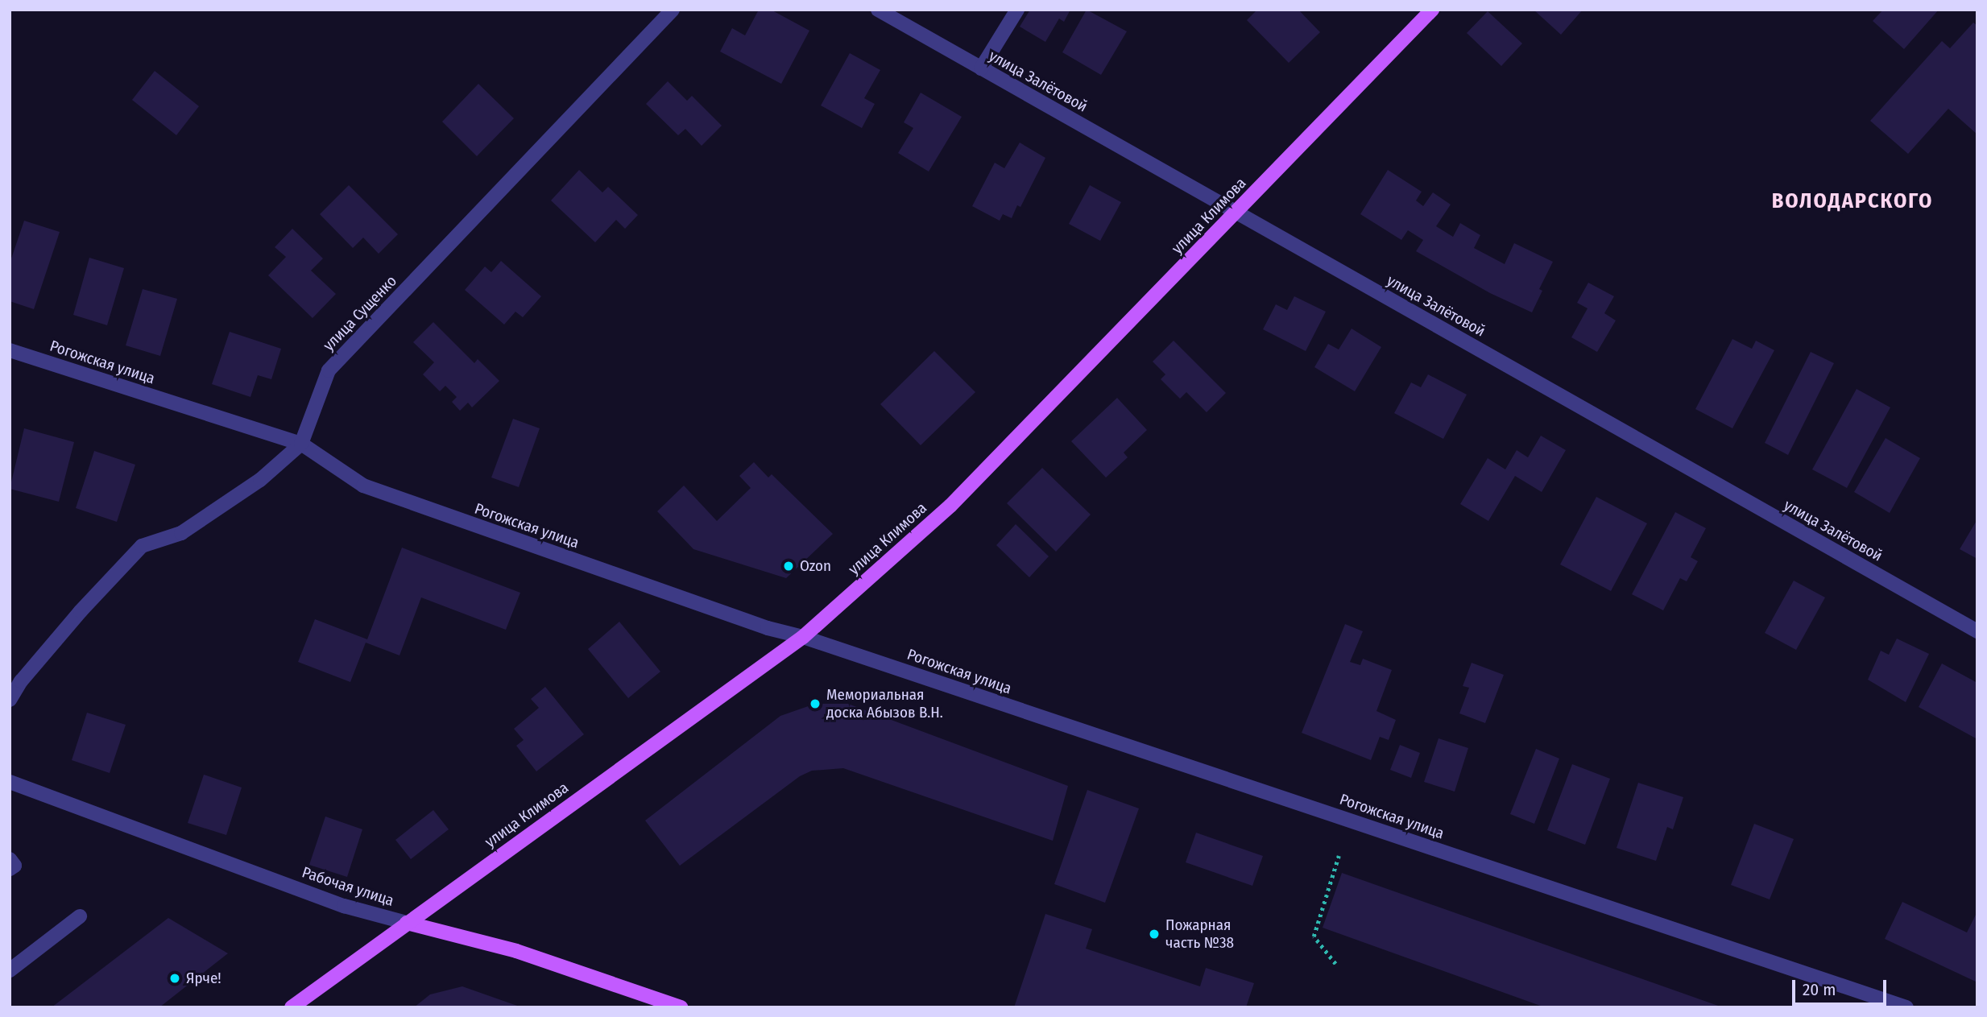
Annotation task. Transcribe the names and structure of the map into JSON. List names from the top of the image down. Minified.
{"streets":{"main road":["улица Климова","Рабочая улица"],"street":["улица Залётовой","улица Сущенко","Рогожская улица"]},"crossings":[["улица Залётовой","улица Климова"],["улица Климова","Рогожская улица"],["улица Климова","Рабочая улица"],["улица Сущенко","Рогожская улица"]],"districts":["ВОЛОДАРСКОГО"],"places":["Ozon","Мемориальная доска Абызов В.Н.","Пожарная часть №38","Ярче!"],"scale_bar":"20 m"}
